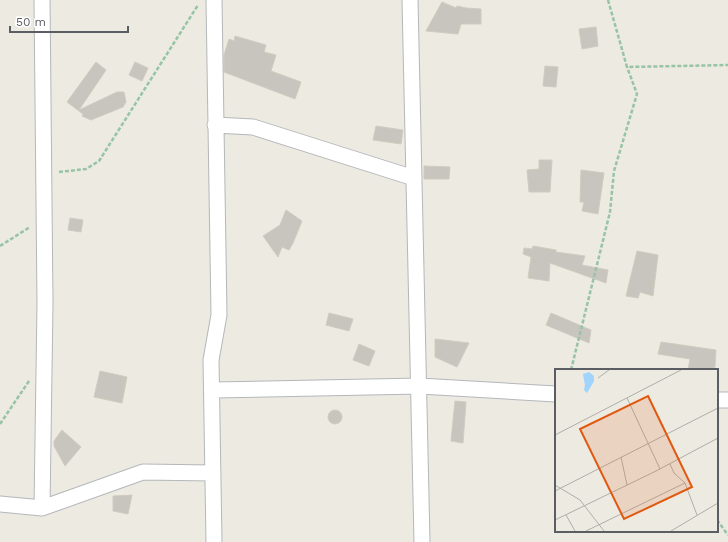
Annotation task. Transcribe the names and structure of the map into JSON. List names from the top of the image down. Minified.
{"scale_bar":"50 m"}
